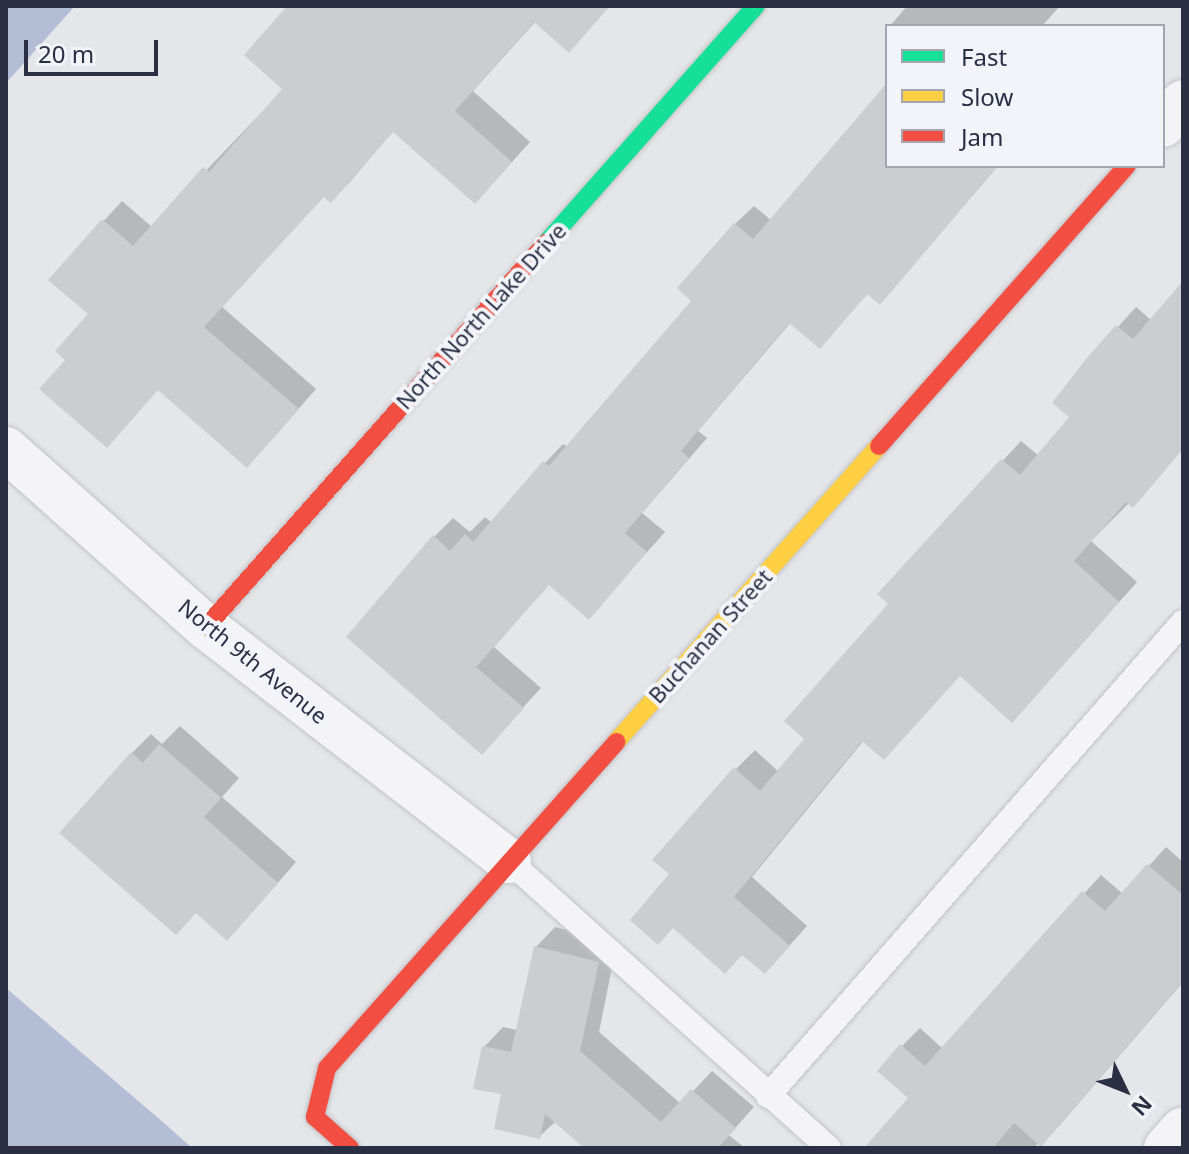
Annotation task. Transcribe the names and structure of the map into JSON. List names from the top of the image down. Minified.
{"streets":{"street":["North North Lake Drive","Buchanan Street","North 9th Avenue"]},"crossings":[["North North Lake Drive","North 9th Avenue"],["Buchanan Street","North 9th Avenue"]],"legend":["Fast","Slow","Jam"],"scale_bar":"20 m","north":"bottom right"}
